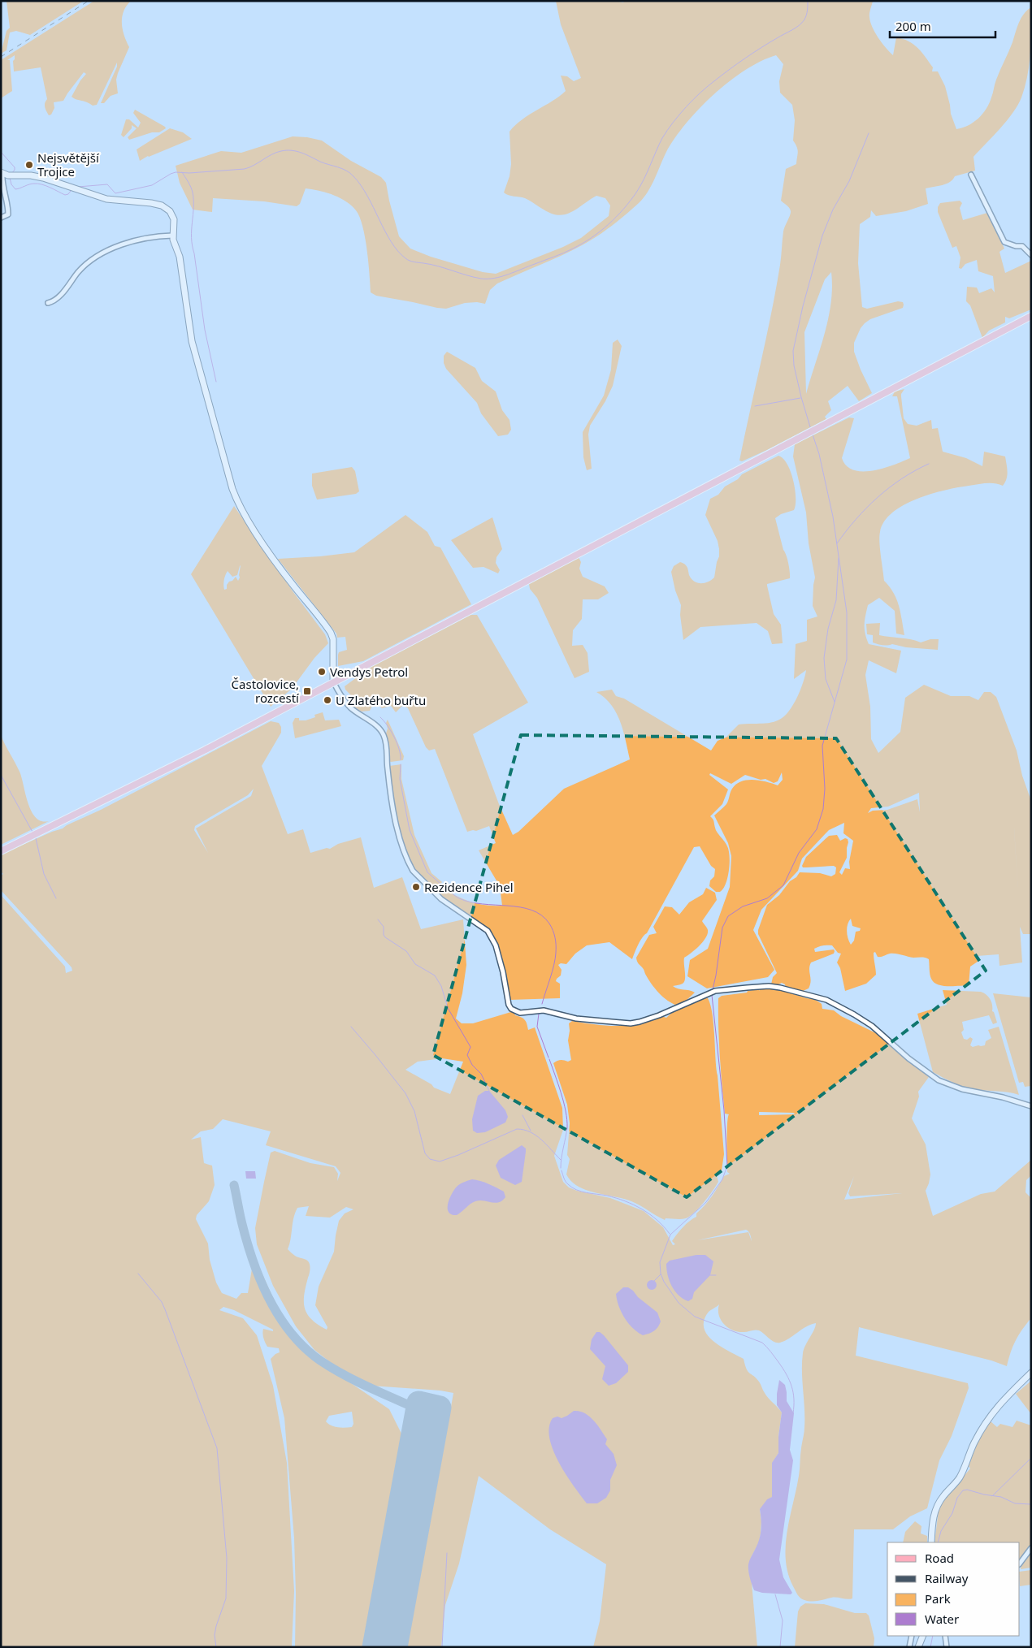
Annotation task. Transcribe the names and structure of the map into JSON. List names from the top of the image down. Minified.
{"places":{"other":["Nejsvětější Trojice","Vendys Petrol","U Zlatého buřtu","Rezidence Pihel"],"transit":["Častolovice, rozcestí"]},"legend":["Road","Railway","Park","Water"],"scale_bar":"200 m"}
